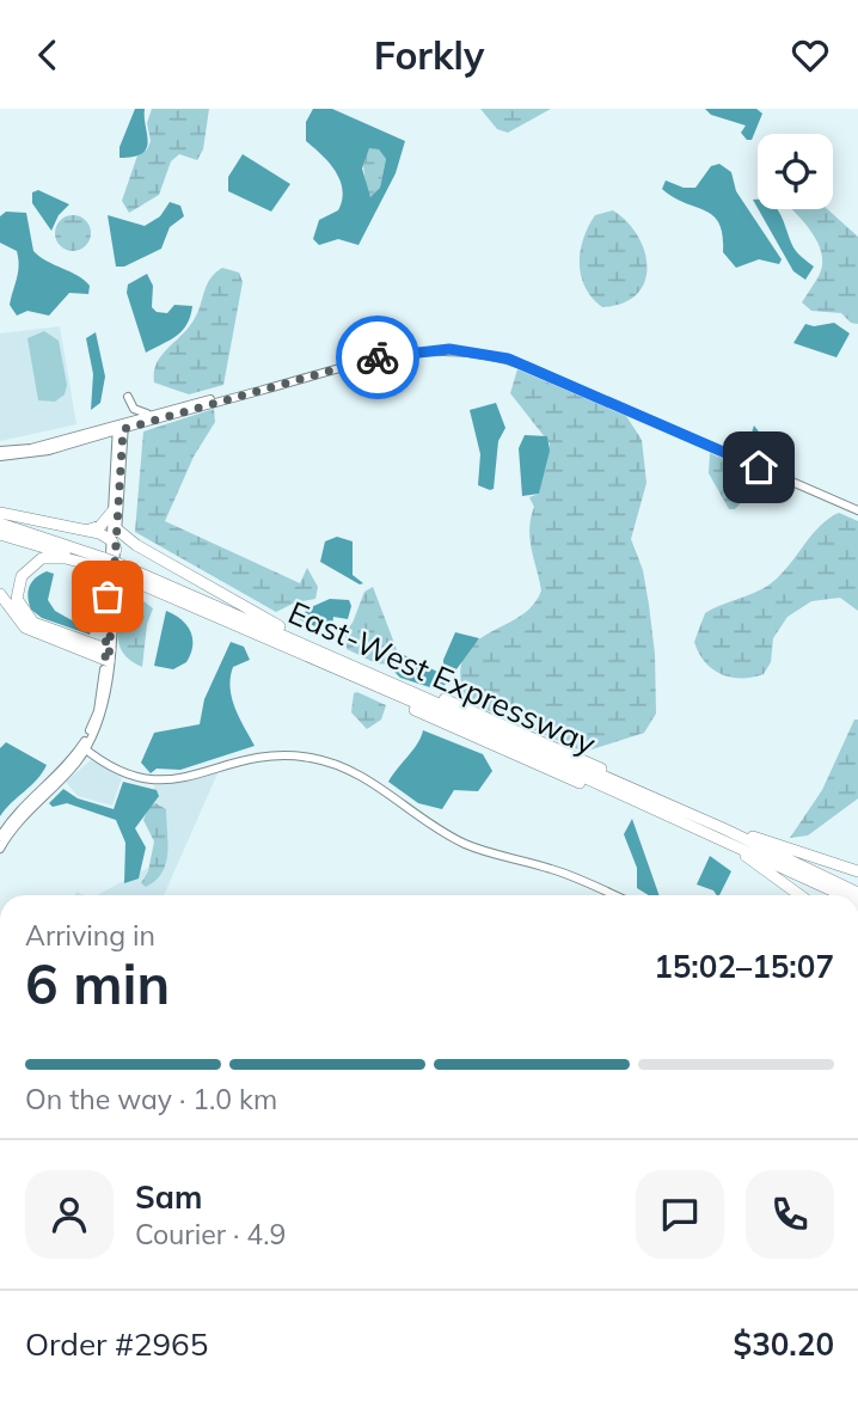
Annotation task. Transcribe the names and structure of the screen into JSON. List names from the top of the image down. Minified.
{"streets":{"highway":["East-West Expressway"]},"page":{"header":"Forkly","heading":["6 min","Arriving in","15:02–15:07"],"panel":["Sam","Courier · 4.9","Order #2965","$30.20"],"bar":"On the way · 1.0 km"}}
